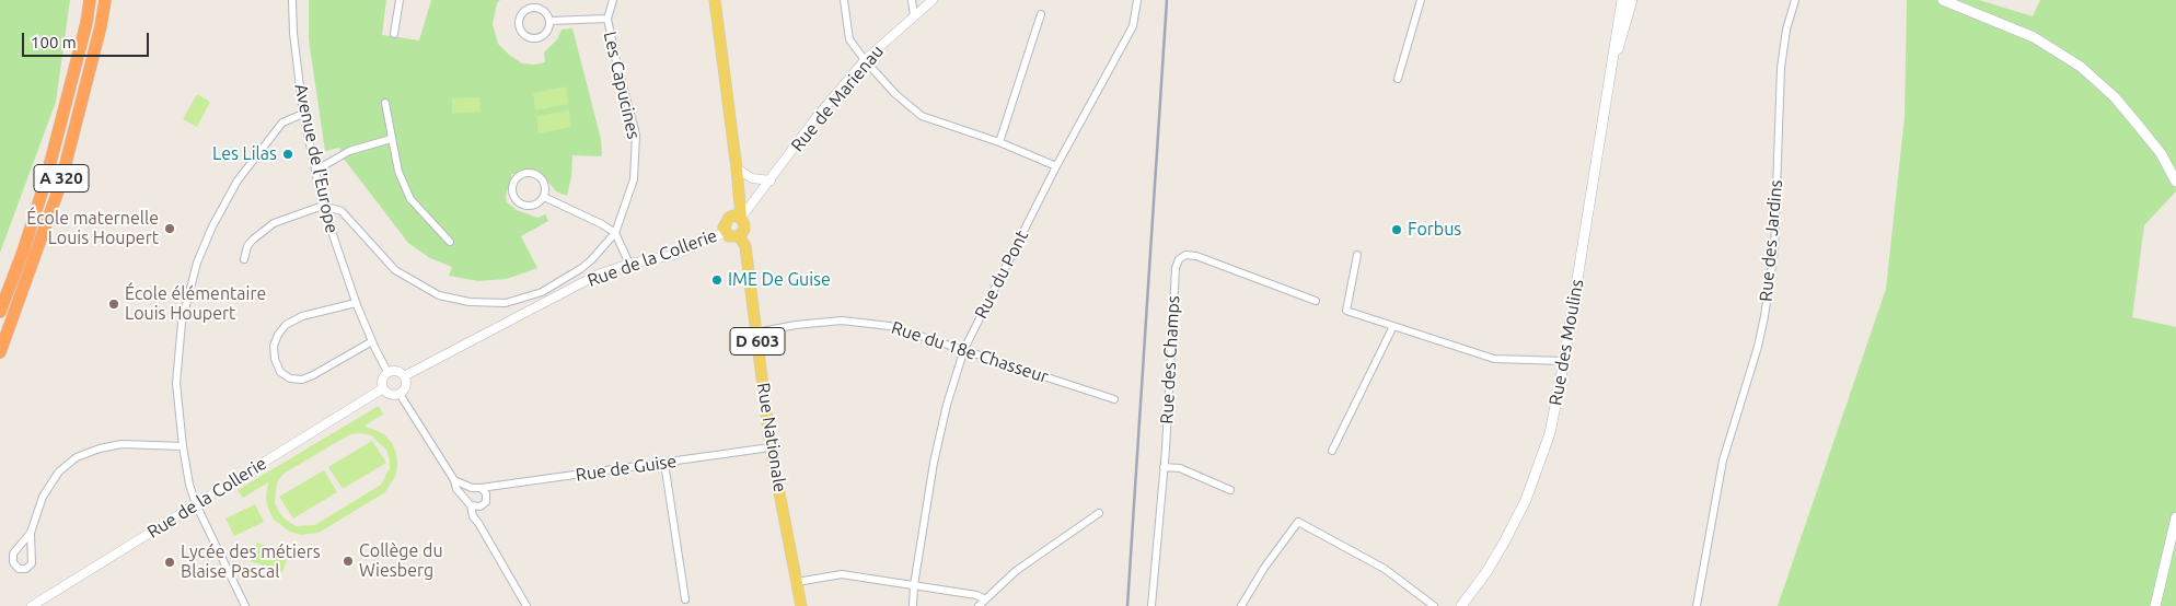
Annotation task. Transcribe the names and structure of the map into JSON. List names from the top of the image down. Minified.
{"streets":{"highway":["A 320"],"main road":["D 603","Rue des Moulins","Rue Nationale"],"street":["Les Capucines","Rue de Marienau","Avenue de l'Europe","Rue des Jardins","Rue de la Collerie","Rue du Pont","Rue du 18e Chasseur","Rue des Champs","Rue de Guise"]},"crossings":[["Les Capucines","Avenue de l'Europe"],["Rue de Marienau","Rue de la Collerie"],["Rue de Marienau","Rue Nationale"],["Avenue de l'Europe","Rue de la Collerie"],["Rue de la Collerie","Rue Nationale"],["Rue du Pont","Rue du 18e Chasseur"],["Rue du 18e Chasseur","Rue Nationale"],["Rue Nationale","Rue de Guise"]],"places":["Les Lilas","École maternelle Louis Houpert","Forbus","IME De Guise","École élémentaire Louis Houpert","Collège du Wiesberg","Lycée des métiers Blaise Pascal"],"scale_bar":"100 m"}
